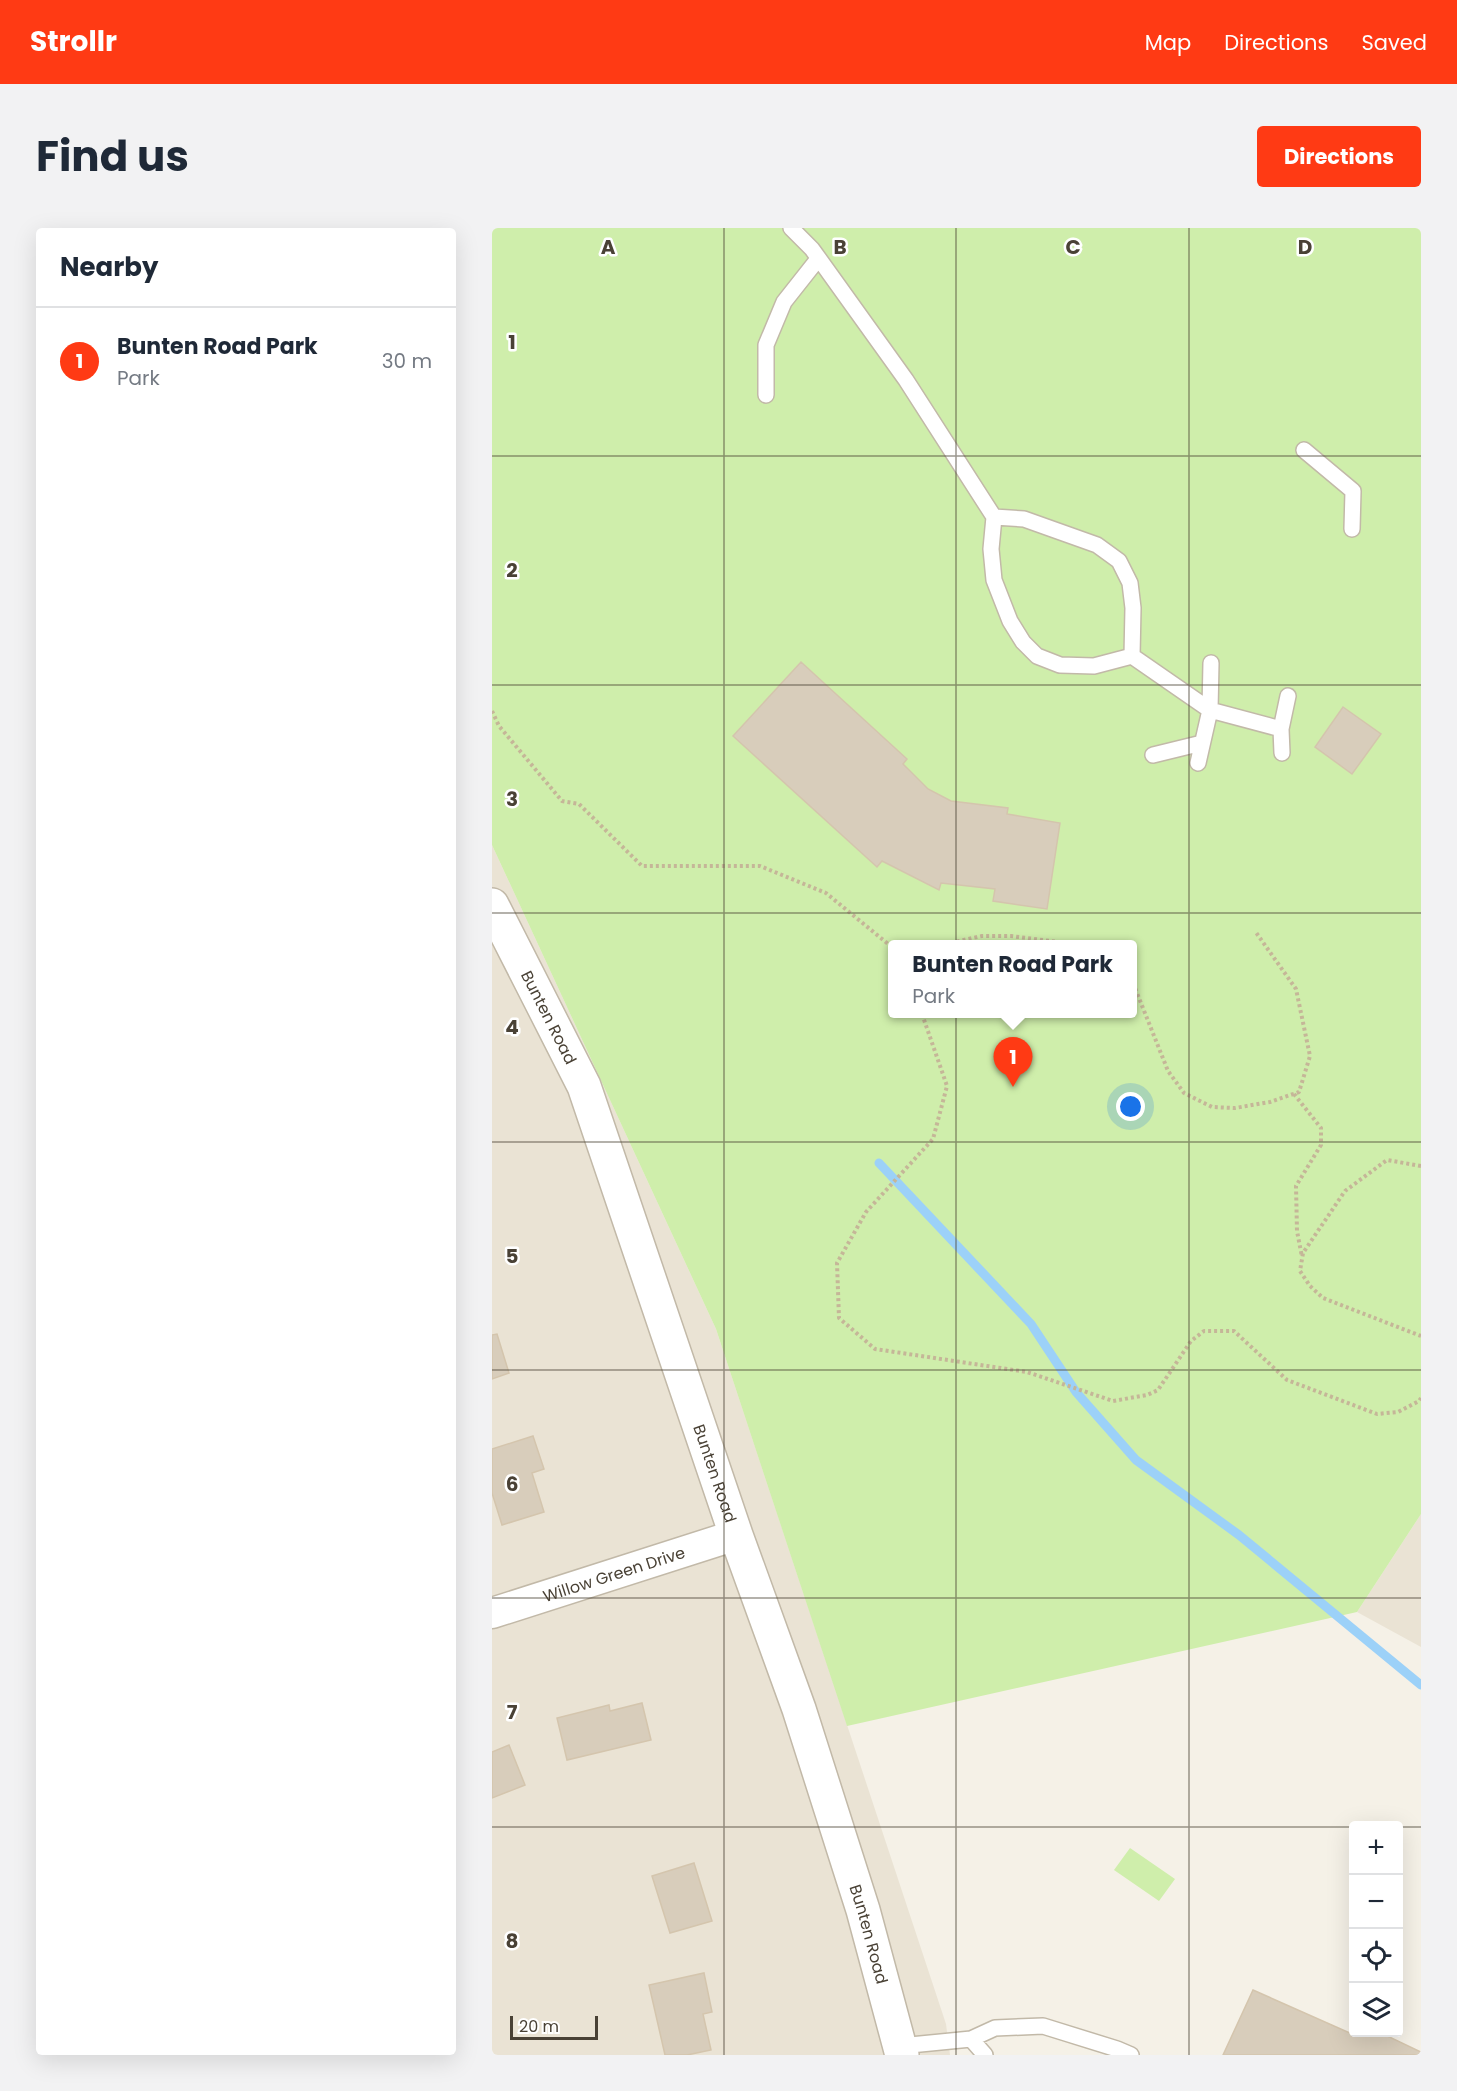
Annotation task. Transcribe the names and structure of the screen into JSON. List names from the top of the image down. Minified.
{"streets":{"street":["Bunten Road","Willow Green Drive"]},"crossings":[["Bunten Road","Willow Green Drive"]],"scale_bar":"20 m","page":{"header":"Strollr","nav":["Map","Directions","Saved"],"title":"Find us","buttons":"Directions","heading":"Nearby","list":[{"mark":"1","name":"Bunten Road Park","note":"Park","value":"30 m"}],"popup":["Bunten Road Park","Park"],"pins":"1","map_buttons":["+","−"],"scale":"20 m"},"grid":{"columns":["A","B","C","D"],"rows":["1","2","3","4","5","6","7","8"]}}
